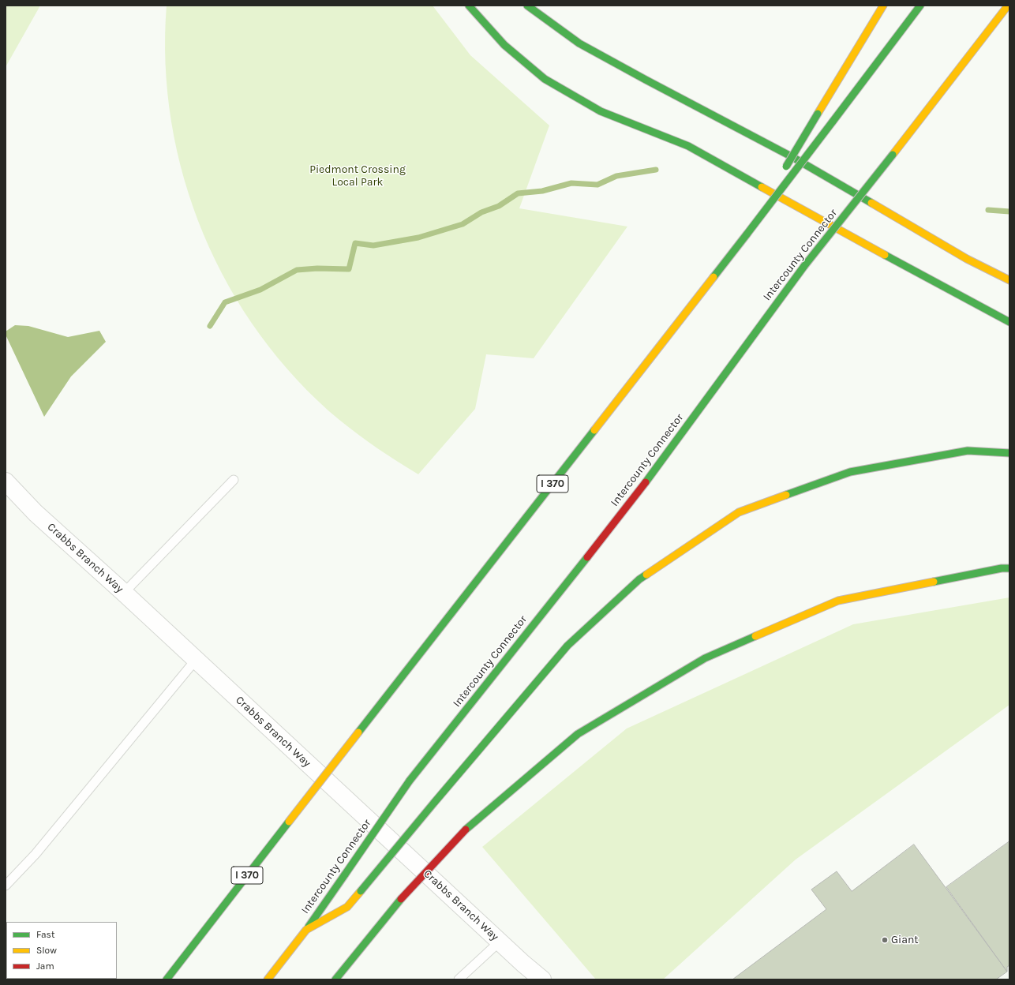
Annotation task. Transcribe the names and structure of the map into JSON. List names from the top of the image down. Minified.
{"streets":{"highway":["Intercounty Connector","I 370"],"street":["Crabbs Branch Way"]},"parks":["Piedmont Crossing Local Park"],"places":["Giant"],"legend":["Fast","Slow","Jam"]}
